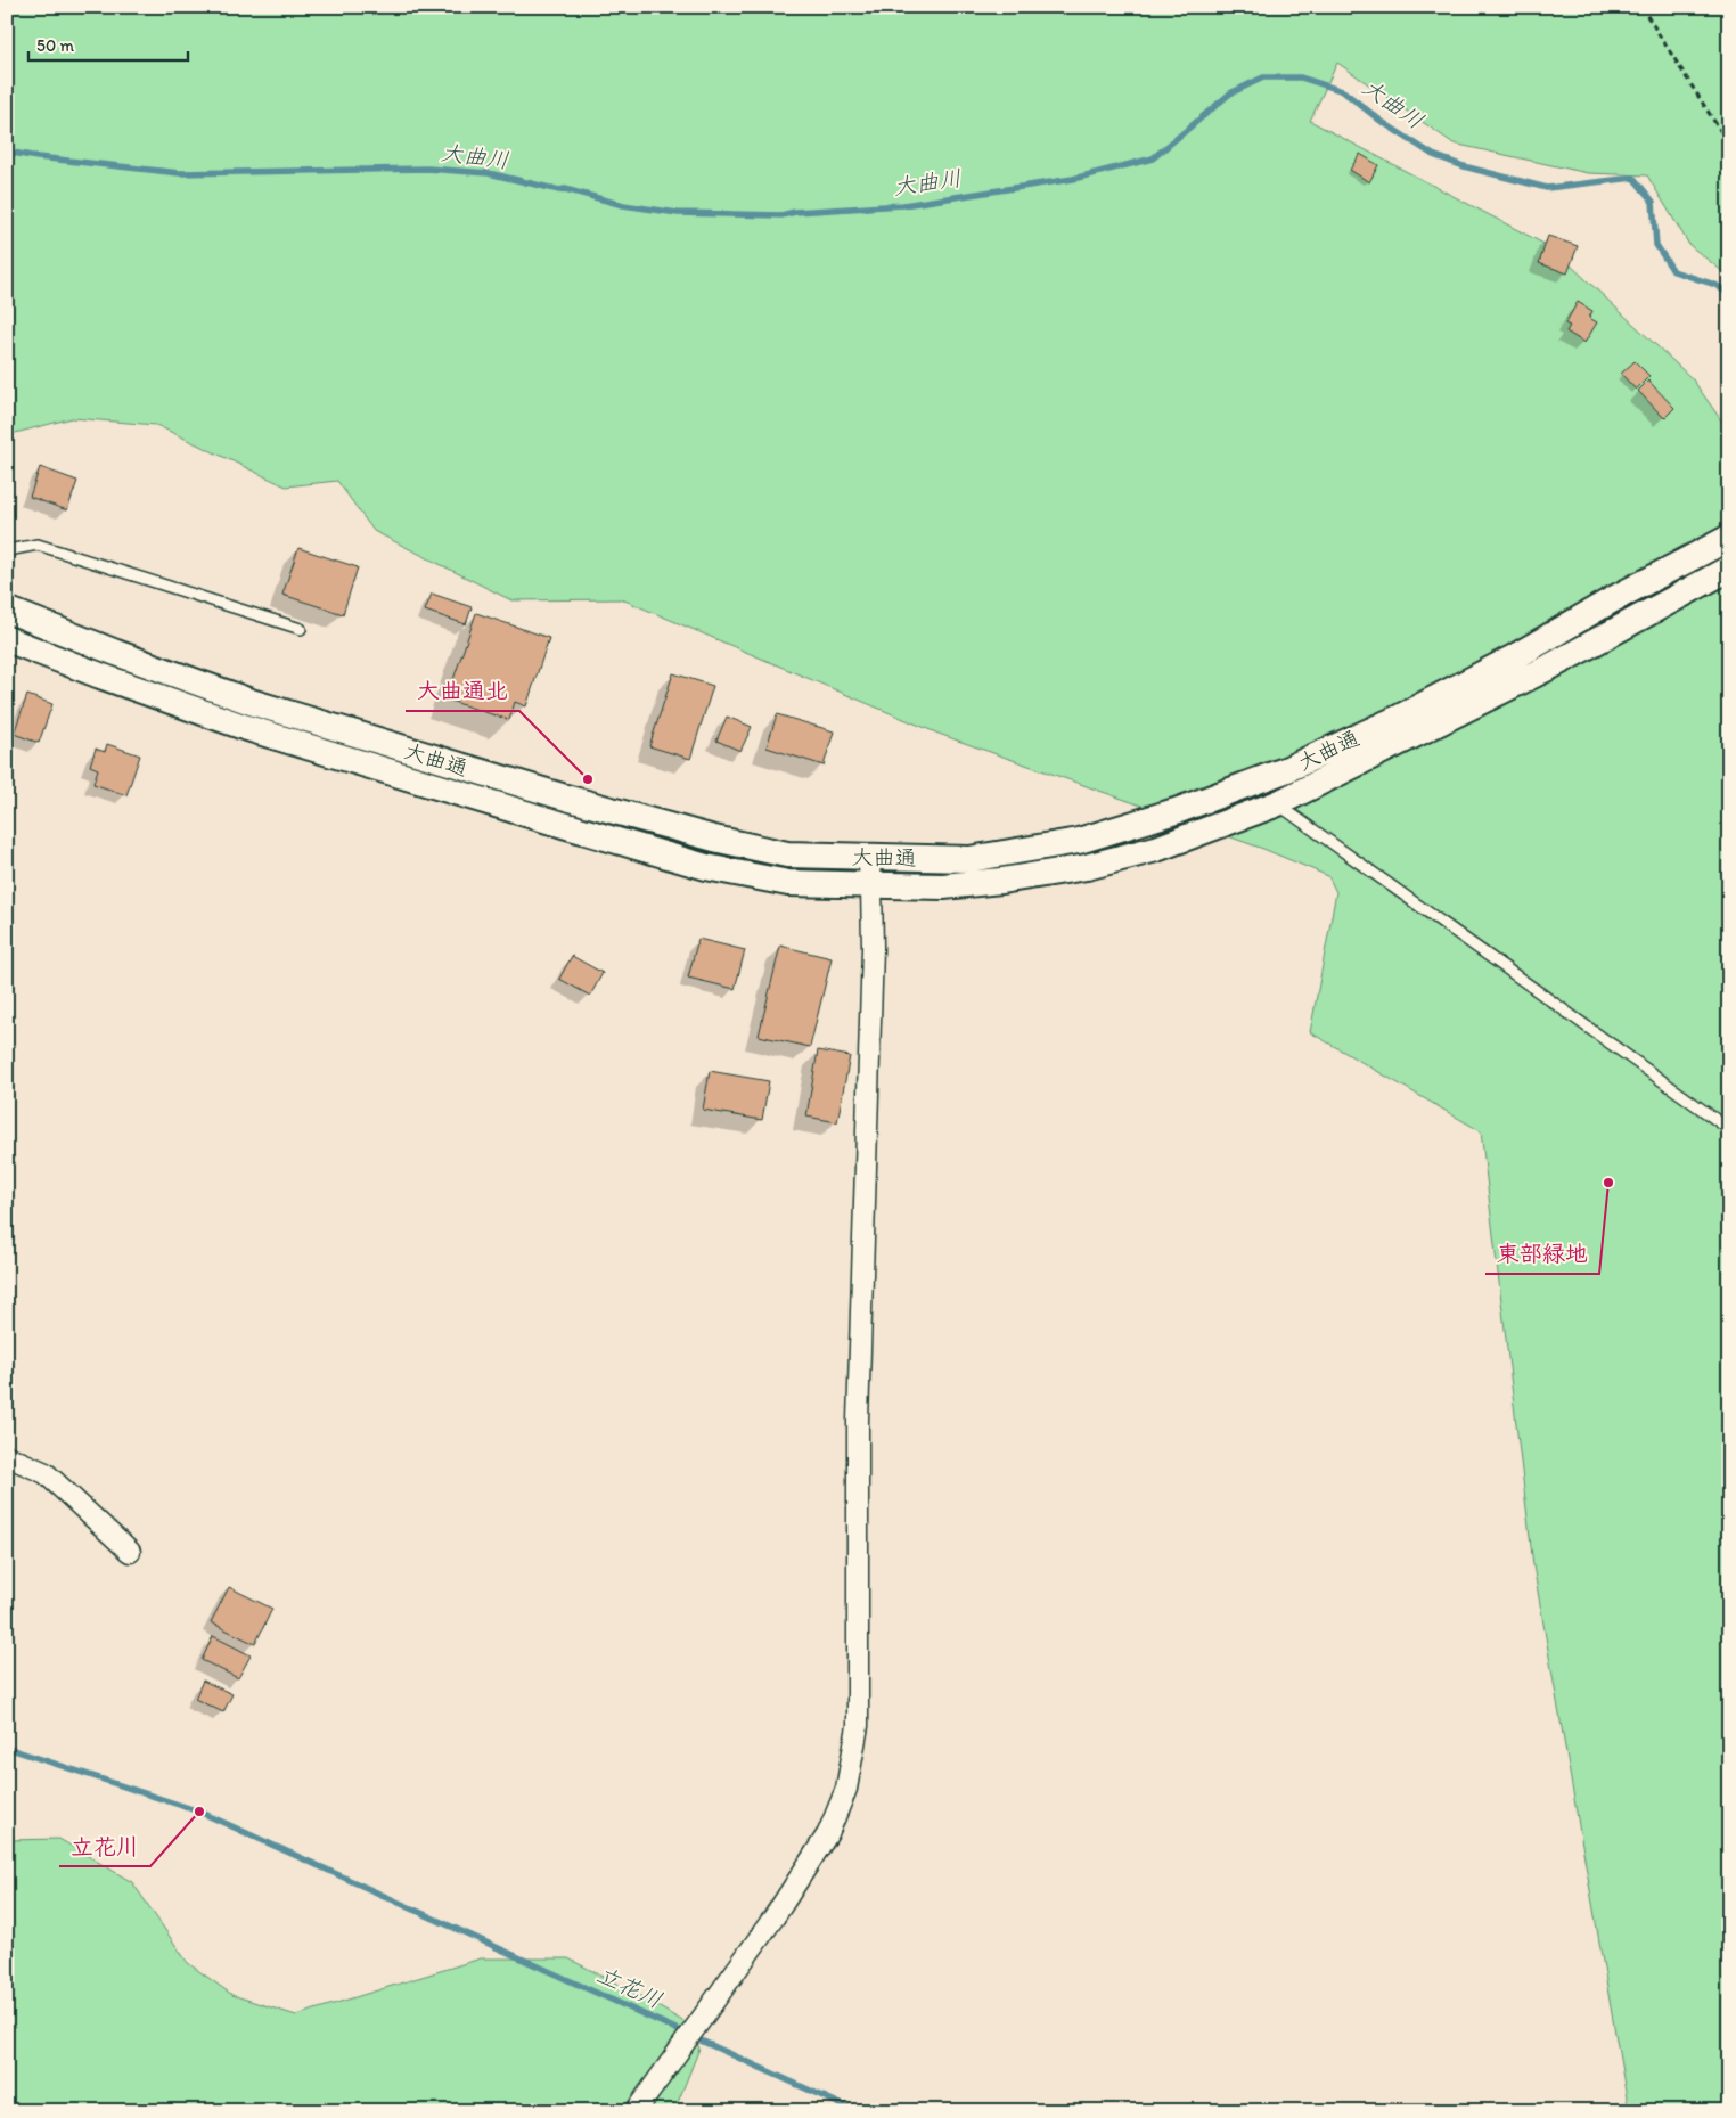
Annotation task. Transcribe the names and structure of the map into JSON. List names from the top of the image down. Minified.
{"streets":{"street":["大曲通"]},"water":["大曲川","立花川"],"places":["大曲通北","東部緑地","立花川"],"scale_bar":"50 m"}
